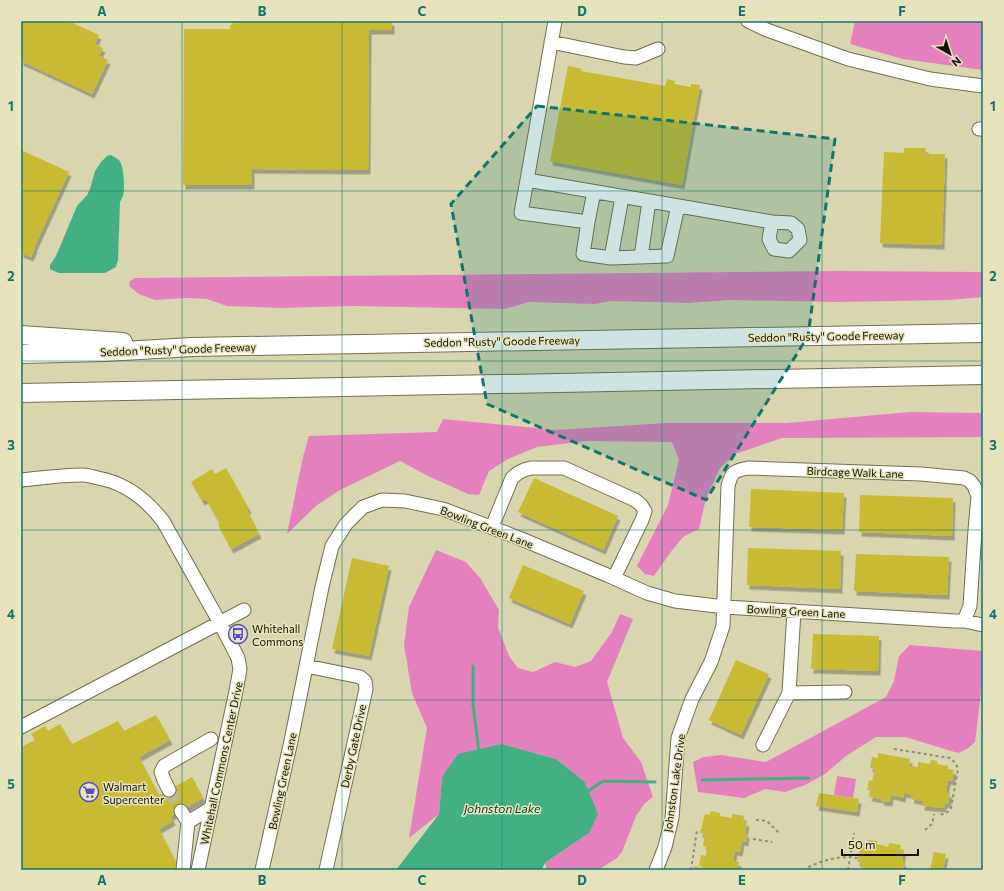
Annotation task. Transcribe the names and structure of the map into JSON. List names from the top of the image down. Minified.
{"streets":{"highway":["Seddon \"Rusty\" Goode Freeway"],"street":["Birdcage Walk Lane","Bowling Green Lane","Derby Gate Drive","Whitehall Commons Center Drive","Johnston Lake Drive"]},"crossings":[["Birdcage Walk Lane","Bowling Green Lane"],["Birdcage Walk Lane","Johnston Lake Drive"],["Bowling Green Lane","Derby Gate Drive"],["Bowling Green Lane","Johnston Lake Drive"]],"water":["Johnston Lake"],"places":{"bus stop":["Whitehall Commons"],"supermarket":["Walmart Supercenter"]},"scale_bar":"50 m","north":"bottom right","grid":{"columns":["A","B","C","D","E","F"],"rows":["1","2","3","4","5"]}}
